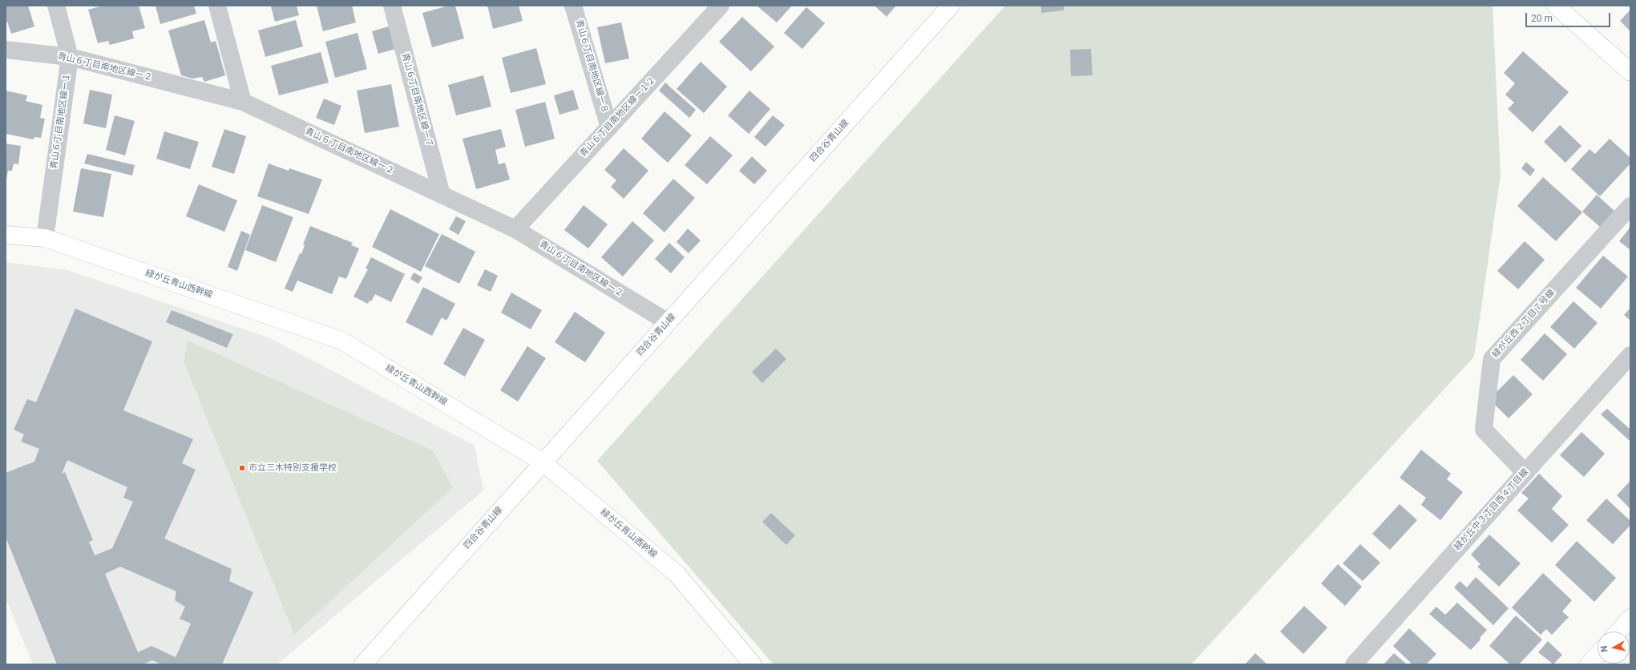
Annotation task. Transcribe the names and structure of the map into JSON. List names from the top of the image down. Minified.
{"streets":{"street":["青山６丁目南地区線ー８","青山６丁目南地区線ー２","青山６丁目南地区線ー７","青山６丁目南地区線ー１２","青山６丁目南地区線ー１","四合谷青山線","緑が丘青山西幹線","緑が丘西２丁目７号線","緑が丘中３丁目西４丁目線"]},"crossings":[["青山６丁目南地区線ー８","青山６丁目南地区線ー１２"],["青山６丁目南地区線ー２","青山６丁目南地区線ー７"],["青山６丁目南地区線ー２","青山６丁目南地区線ー１２"],["青山６丁目南地区線ー２","青山６丁目南地区線ー１"],["青山６丁目南地区線ー２","四合谷青山線"],["青山６丁目南地区線ー１","緑が丘青山西幹線"],["四合谷青山線","緑が丘青山西幹線"],["緑が丘西２丁目７号線","緑が丘中３丁目西４丁目線"]],"places":["市立三木特別支援学校"],"scale_bar":"20 m","north":"left"}
